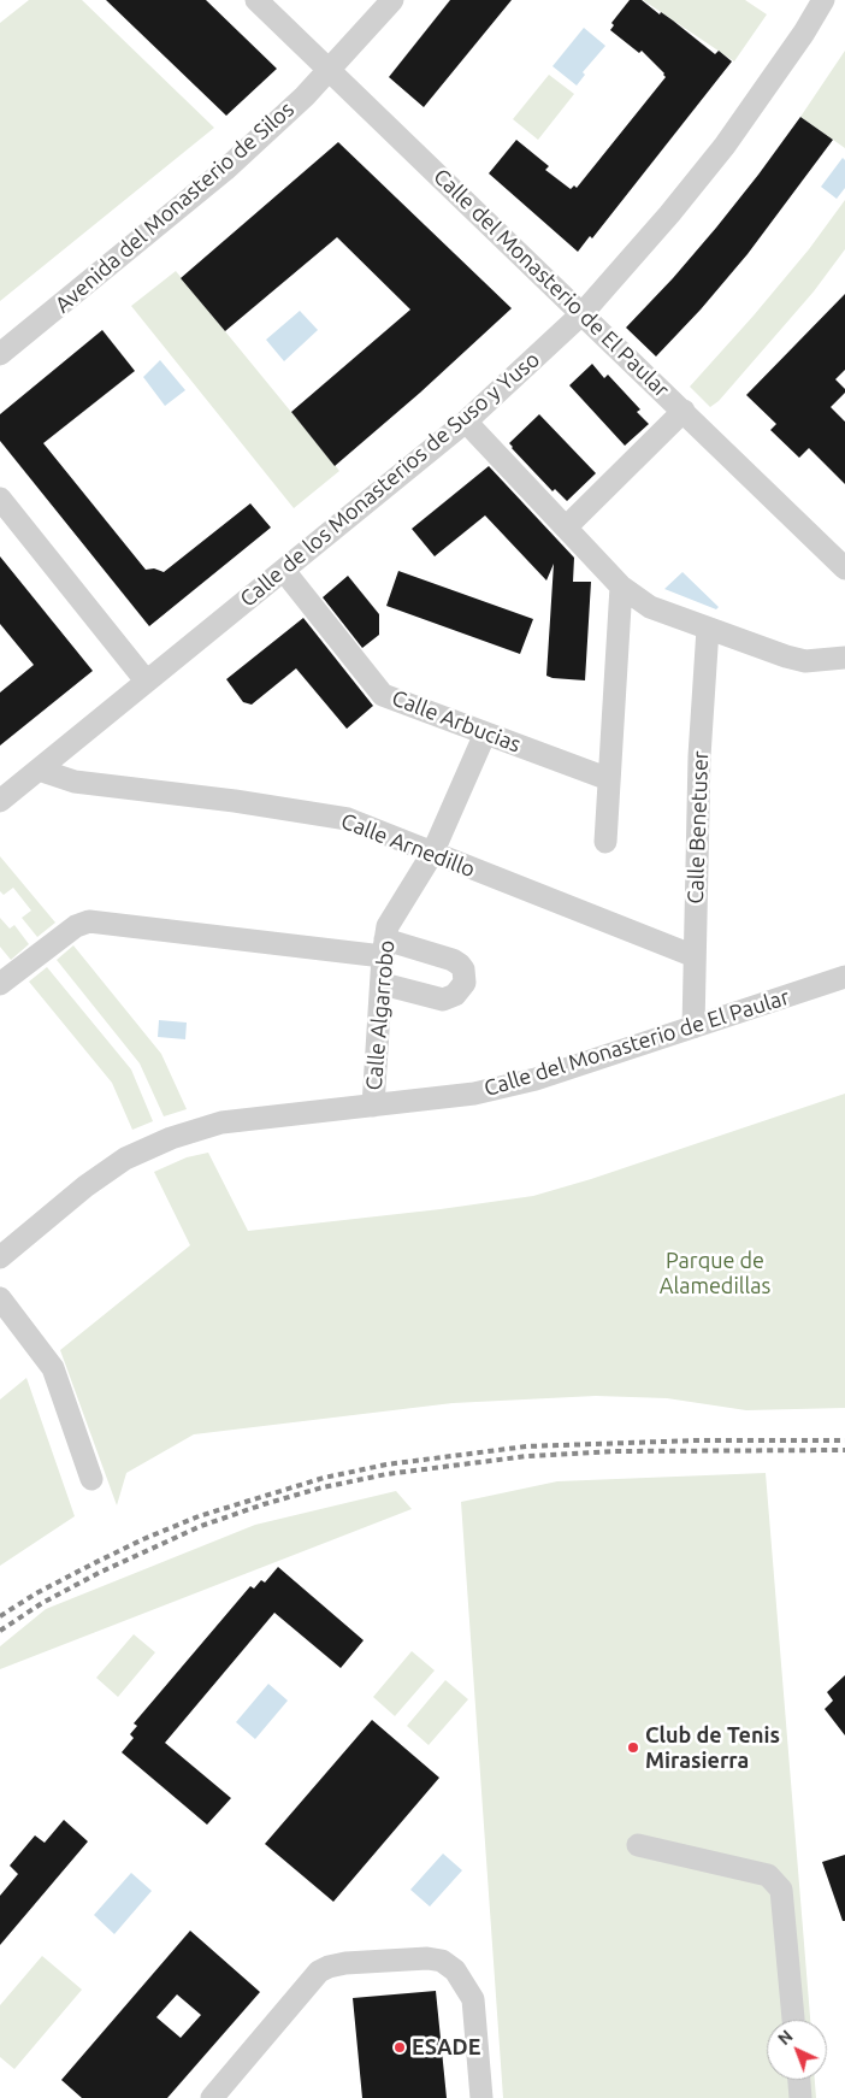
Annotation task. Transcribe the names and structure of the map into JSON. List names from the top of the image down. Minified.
{"streets":{"street":["Avenida del Monasterio de Silos","Calle del Monasterio de El Paular","Calle de los Monasterios de Suso y Yuso","Calle Arbucias","Calle Benetuser","Calle Arnedillo","Calle Algarrobo"]},"crossings":[["Avenida del Monasterio de Silos","Calle del Monasterio de El Paular"],["Calle del Monasterio de El Paular","Calle de los Monasterios de Suso y Yuso"],["Calle del Monasterio de El Paular","Calle Benetuser"],["Calle del Monasterio de El Paular","Calle Algarrobo"],["Calle de los Monasterios de Suso y Yuso","Calle Arbucias"],["Calle de los Monasterios de Suso y Yuso","Calle Arnedillo"],["Calle Arbucias","Calle Algarrobo"],["Calle Benetuser","Calle Arnedillo"],["Calle Arnedillo","Calle Algarrobo"]],"parks":["Parque de Alamedillas"],"places":["Club de Tenis Mirasierra","ESADE"],"north":"top left"}
